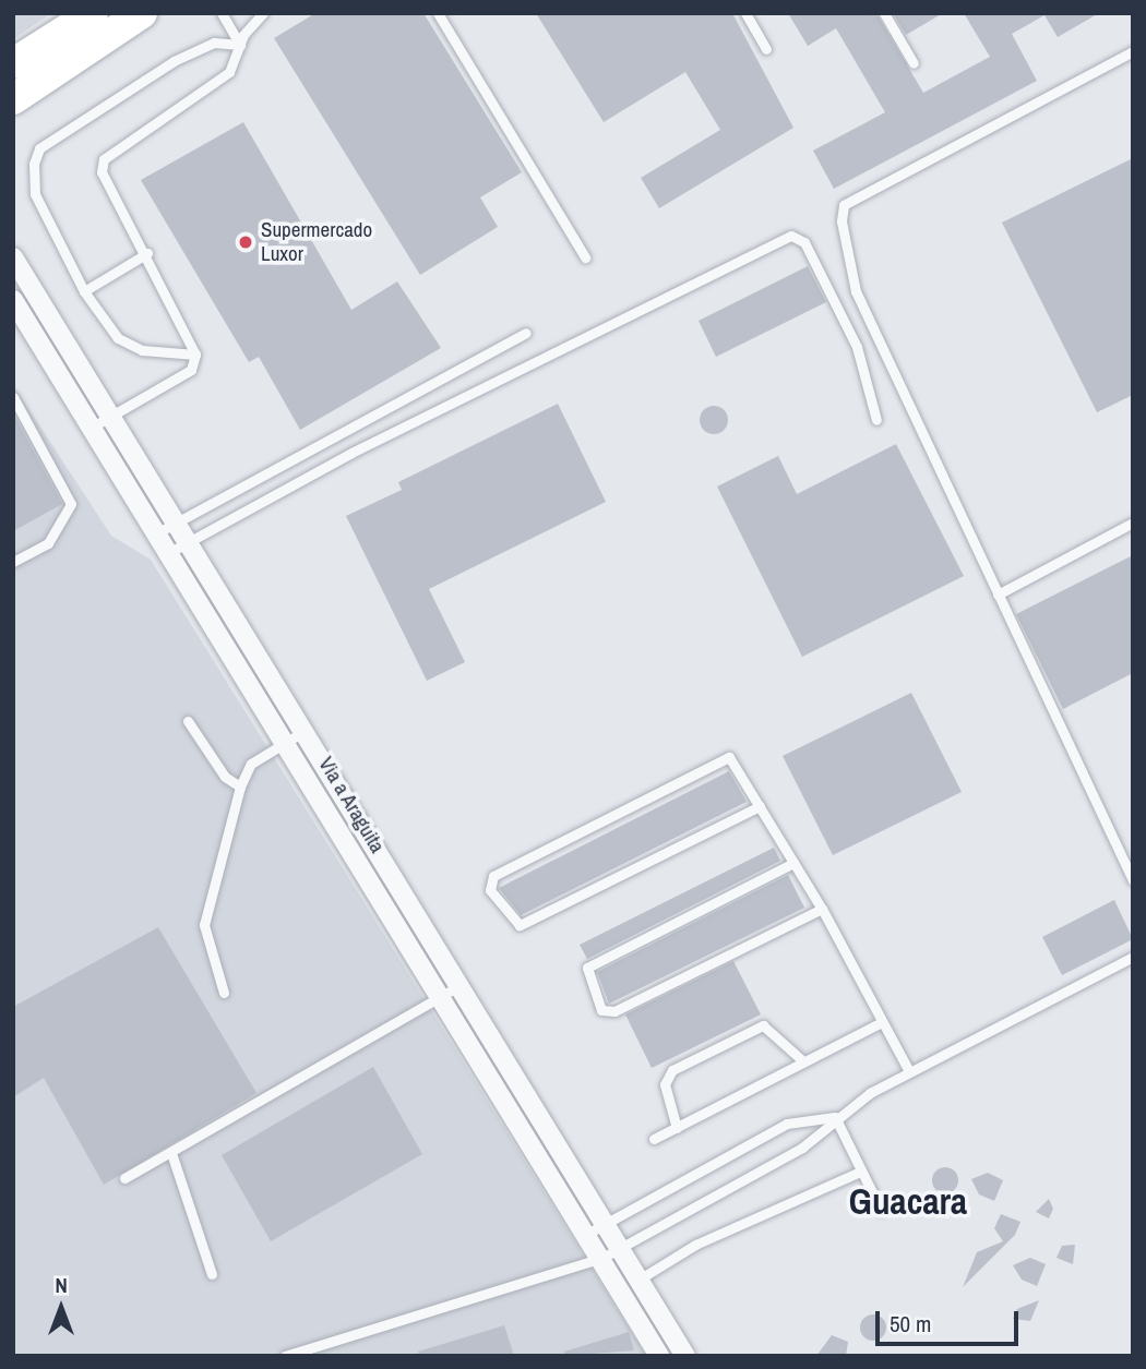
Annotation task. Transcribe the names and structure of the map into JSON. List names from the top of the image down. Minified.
{"streets":{"street":["Via a Araguita"]},"districts":["Guacara"],"places":["Supermercado Luxor"],"scale_bar":"50 m","north":"top"}
